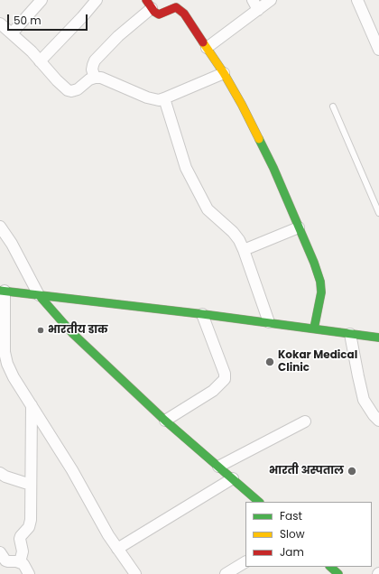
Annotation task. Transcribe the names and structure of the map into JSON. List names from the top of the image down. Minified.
{"places":["भारतीय डाक","Kokar Medical Clinic","भारती अस्पताल"],"legend":["Fast","Slow","Jam"],"scale_bar":"50 m"}
